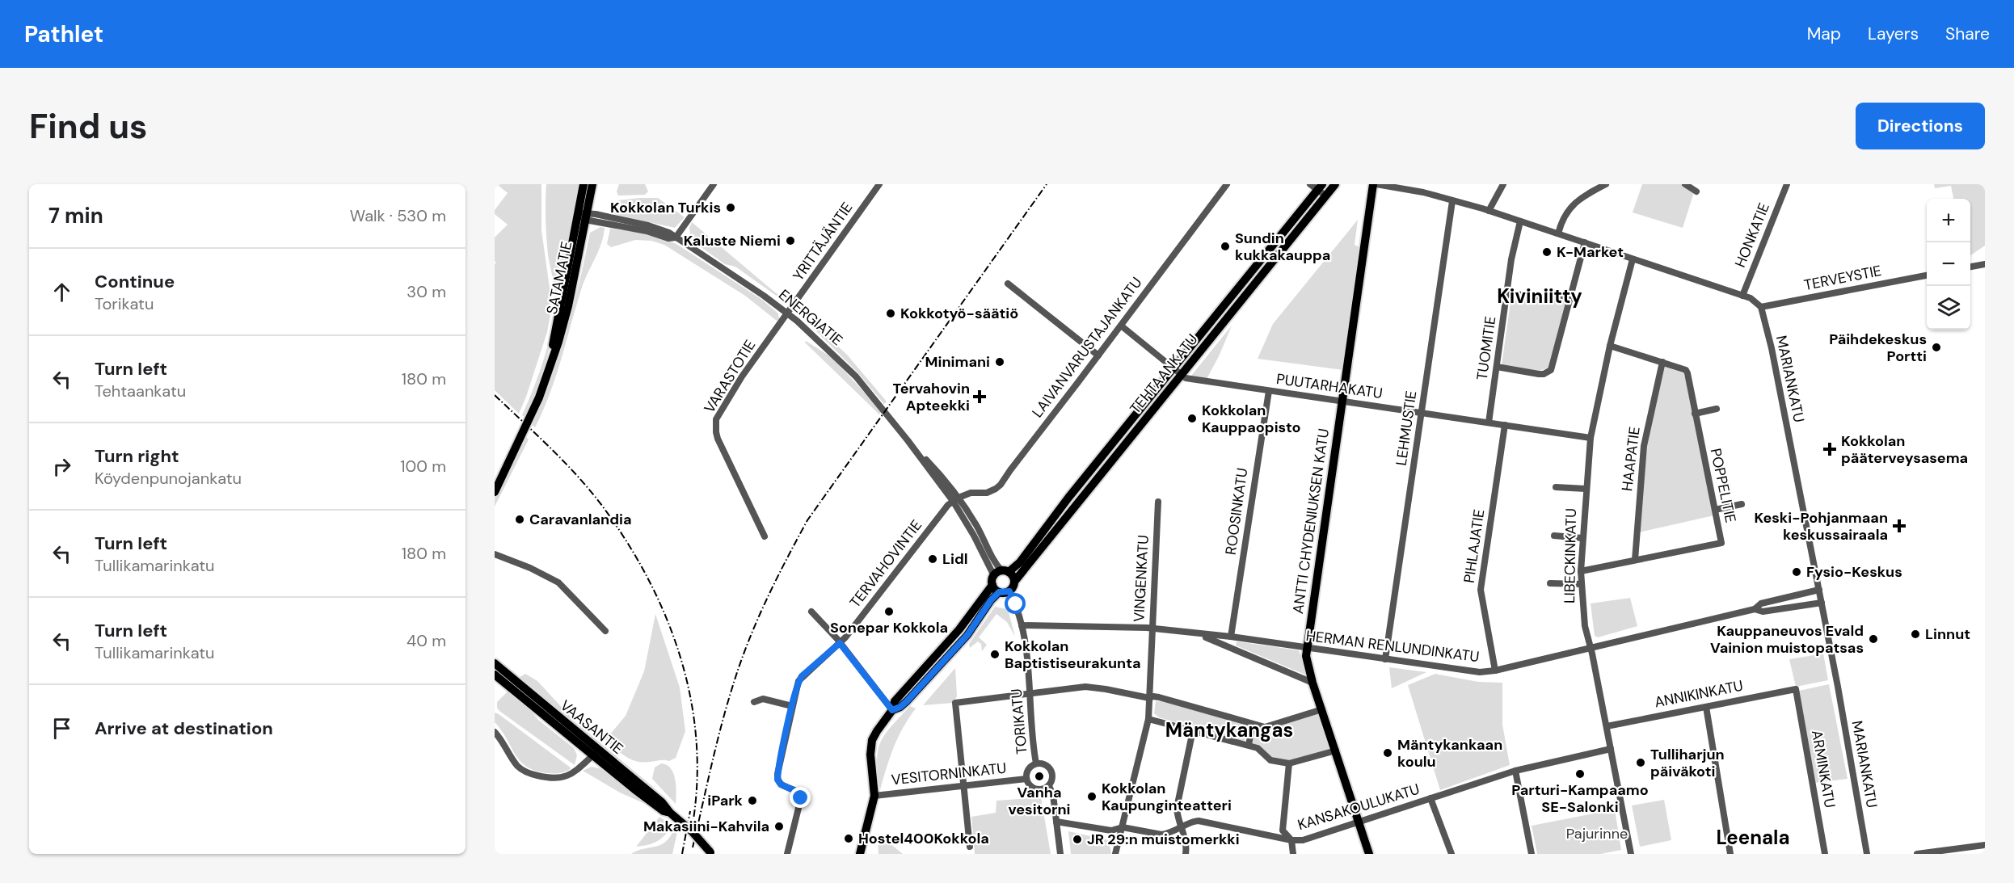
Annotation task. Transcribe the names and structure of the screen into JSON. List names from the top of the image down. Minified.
{"streets":{"main road":["SATAMATIE","TEHTAANKATU","ANTTI CHYDENIUKSEN KATU","VAASANTIE"],"street":["HONKATIE","YRITTÄJÄNTIE","TERVEYSTIE","ENERGIATIE","LAIVANVARUSTAJANKATU","TUOMITIE","VARASTOTIE","MARIANKATU","PUUTARHAKATU","LEHMUSTIE","HAAPATIE","POPPELITIE","ROOSINKATU","PIHLAJATIE","LIBECKINKATU","TERVAHOVINTIE","VINGENKATU","HERMAN RENLUNDINKATU","ANNIKINKATU","TORIKATU","ARMINKATU","VESITORNINKATU","KANSAKOULUKATU"]},"crossings":[["YRITTÄJÄNTIE","ENERGIATIE"],["YRITTÄJÄNTIE","VARASTOTIE"],["SATAMATIE","ENERGIATIE"],["TERVEYSTIE","MARIANKATU"],["ENERGIATIE","LAIVANVARUSTAJANKATU"],["ENERGIATIE","TEHTAANKATU"],["ENERGIATIE","VARASTOTIE"],["ENERGIATIE","TERVAHOVINTIE"],["ENERGIATIE","TORIKATU"],["LAIVANVARUSTAJANKATU","TERVAHOVINTIE"],["TUOMITIE","PUUTARHAKATU"],["TEHTAANKATU","PUUTARHAKATU"],["TEHTAANKATU","TORIKATU"],["MARIANKATU","HERMAN RENLUNDINKATU"],["PUUTARHAKATU","LEHMUSTIE"],["PUUTARHAKATU","ROOSINKATU"],["PUUTARHAKATU","ANTTI CHYDENIUKSEN KATU"],["PUUTARHAKATU","PIHLAJATIE"],["PUUTARHAKATU","LIBECKINKATU"],["LEHMUSTIE","HERMAN RENLUNDINKATU"],["HAAPATIE","POPPELITIE"],["POPPELITIE","LIBECKINKATU"],["ROOSINKATU","HERMAN RENLUNDINKATU"],["ANTTI CHYDENIUKSEN KATU","HERMAN RENLUNDINKATU"],["ANTTI CHYDENIUKSEN KATU","KANSAKOULUKATU"],["PIHLAJATIE","HERMAN RENLUNDINKATU"],["LIBECKINKATU","HERMAN RENLUNDINKATU"],["LIBECKINKATU","ANNIKINKATU"],["LIBECKINKATU","KANSAKOULUKATU"],["VINGENKATU","HERMAN RENLUNDINKATU"],["VINGENKATU","KANSAKOULUKATU"],["HERMAN RENLUNDINKATU","TORIKATU"],["ANNIKINKATU","ARMINKATU"],["TORIKATU","VESITORNINKATU"]],"districts":["Kiviniitty","Mäntykangas","Leenala"],"parks":["Pajurinne"],"places":{"other":["Kokkolan Turkis","Kaluste Niemi","Sundin kukkakauppa","K-Market","Kokkotyö-säätiö","Päihdekeskus Portti","Minimani","Kokkolan Kauppaopisto","Caravanlandia","Lidl","Fysio-Keskus","Sonepar Kokkola","Linnut","Kauppaneuvos Evald Vainion muistopatsas","Kokkolan Baptistiseurakunta","Mäntykankaan koulu","Tulliharjun päiväkoti","Parturi-Kampaamo SE-Salonki","Vanha vesitorni","Kokkolan Kaupunginteatteri","iPark","Makasiini-Kahvila","Hostel400Kokkola","JR 29:n muistomerkki"],"health":["Tervahovin Apteekki","Kokkolan pääterveysasema","Keski-Pohjanmaan keskussairaala"]},"page":{"header":"Pathlet","nav":["Map","Layers","Share"],"buttons":"Directions","title":"Find us","heading":["7 min","Walk · 530 m"],"map_buttons":["+","−"],"list":[["Continue","Torikatu","30 m"],["Turn left","Tehtaankatu","180 m"],["Turn right","Köydenpunojankatu","100 m"],["Turn left","Tullikamarinkatu","180 m"],["Turn left","Tullikamarinkatu","40 m"],"Arrive at destination"]}}
